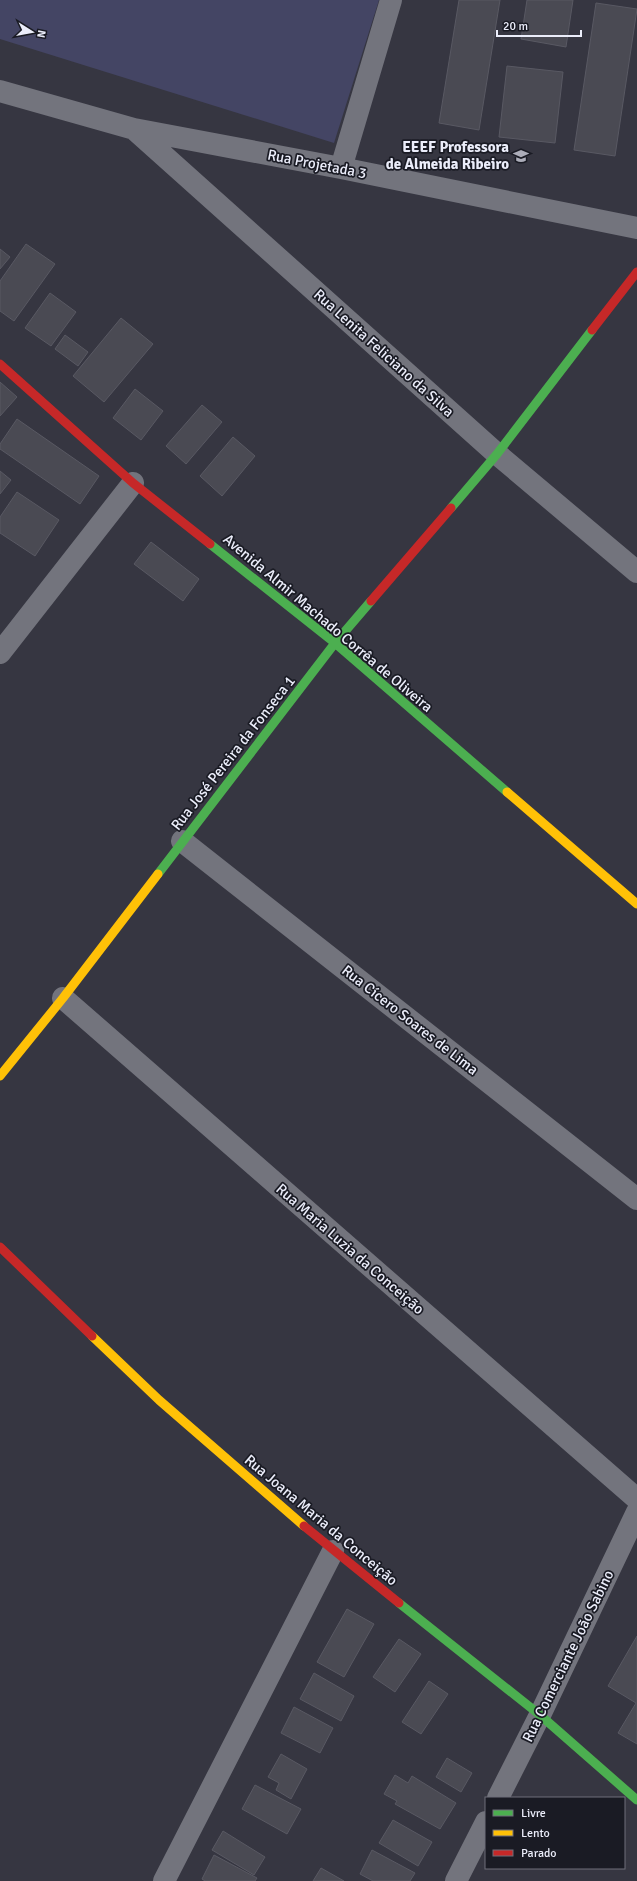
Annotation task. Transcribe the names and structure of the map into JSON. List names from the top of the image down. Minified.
{"streets":{"street":["Rua Projetada 3","Rua Lenita Feliciano da Silva","Avenida Almir Machado Corrêa de Oliveira","Rua José Pereira da Fonseca 1","Rua Cícero Soares de Lima","Rua Maria Luzia da Conceição","Rua Joana Maria da Conceição","Rua Comerciante João Sabino"]},"crossings":[["Rua Projetada 3","Rua Lenita Feliciano da Silva"],["Rua Lenita Feliciano da Silva","Rua José Pereira da Fonseca 1"],["Avenida Almir Machado Corrêa de Oliveira","Rua José Pereira da Fonseca 1"],["Rua José Pereira da Fonseca 1","Rua Cícero Soares de Lima"],["Rua José Pereira da Fonseca 1","Rua Maria Luzia da Conceição"],["Rua Joana Maria da Conceição","Rua Comerciante João Sabino"]],"places":{"school or university":["EEEF Professora de Almeida Ribeiro"]},"legend":["Livre","Lento","Parado"],"scale_bar":"20 m","north":"right"}
